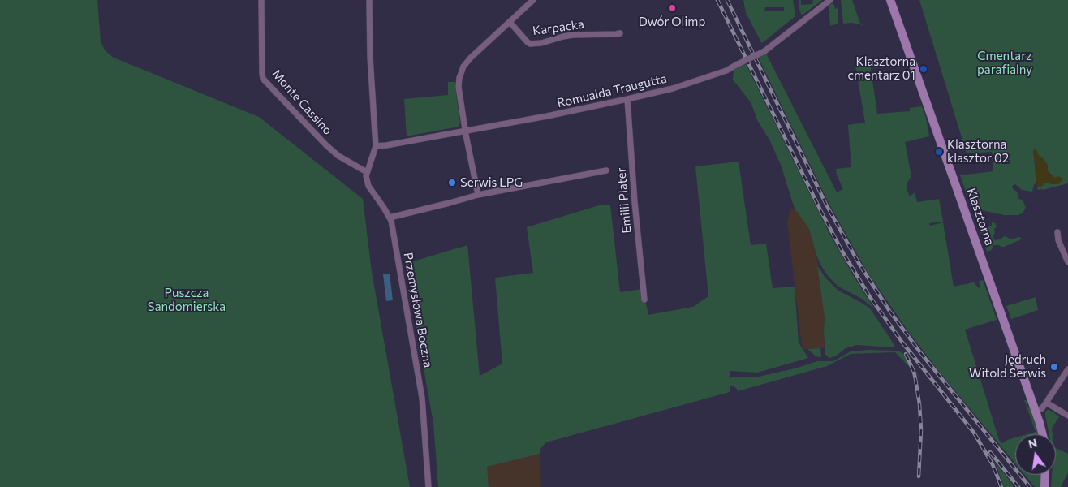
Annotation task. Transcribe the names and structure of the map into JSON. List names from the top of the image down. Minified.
{"streets":{"street":["Karpacka","Romualda Traugutta","Monte Cassino","Emilii Plater","Klasztorna","Przemysłowa Boczna"]},"crossings":[["Romualda Traugutta","Emilii Plater"],["Monte Cassino","Przemysłowa Boczna"]],"parks":["Cmentarz parafialny","Puszcza Sandomierska"],"places":["Dwór Olimp","Klasztorna cmentarz 01","Klasztorna klasztor 02","Serwis LPG","Jędruch Witold Serwis"],"north":"top"}
